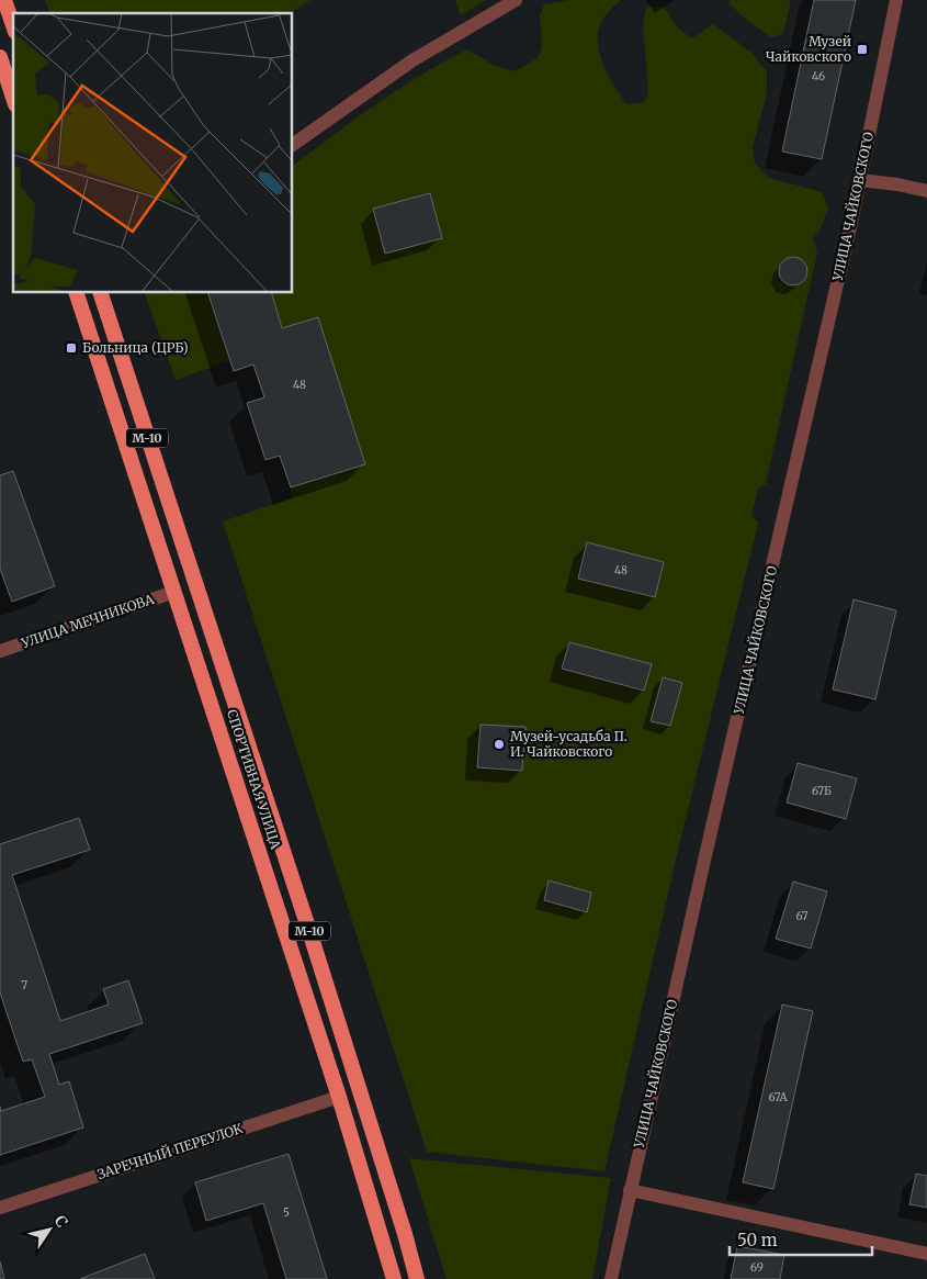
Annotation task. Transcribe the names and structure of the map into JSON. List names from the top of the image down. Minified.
{"streets":{"highway":["М-10","СПОРТИВНАЯ УЛИЦА"],"street":["УЛИЦА ЧАЙКОВСКОГО","УЛИЦА МЕЧНИКОВА","ЗАРЕЧНЫЙ ПЕРЕУЛОК"]},"crossings":[["УЛИЦА МЕЧНИКОВА","СПОРТИВНАЯ УЛИЦА"],["СПОРТИВНАЯ УЛИЦА","ЗАРЕЧНЫЙ ПЕРЕУЛОК"]],"places":{"transit":["Музей Чайковского","Больница (ЦРБ)"],"other":["Музей-усадьба П. И. Чайковского"]},"house_numbers":["46","48","48","67Б","67","7","67А","5","69"],"scale_bar":"50 m","north":"top right"}
